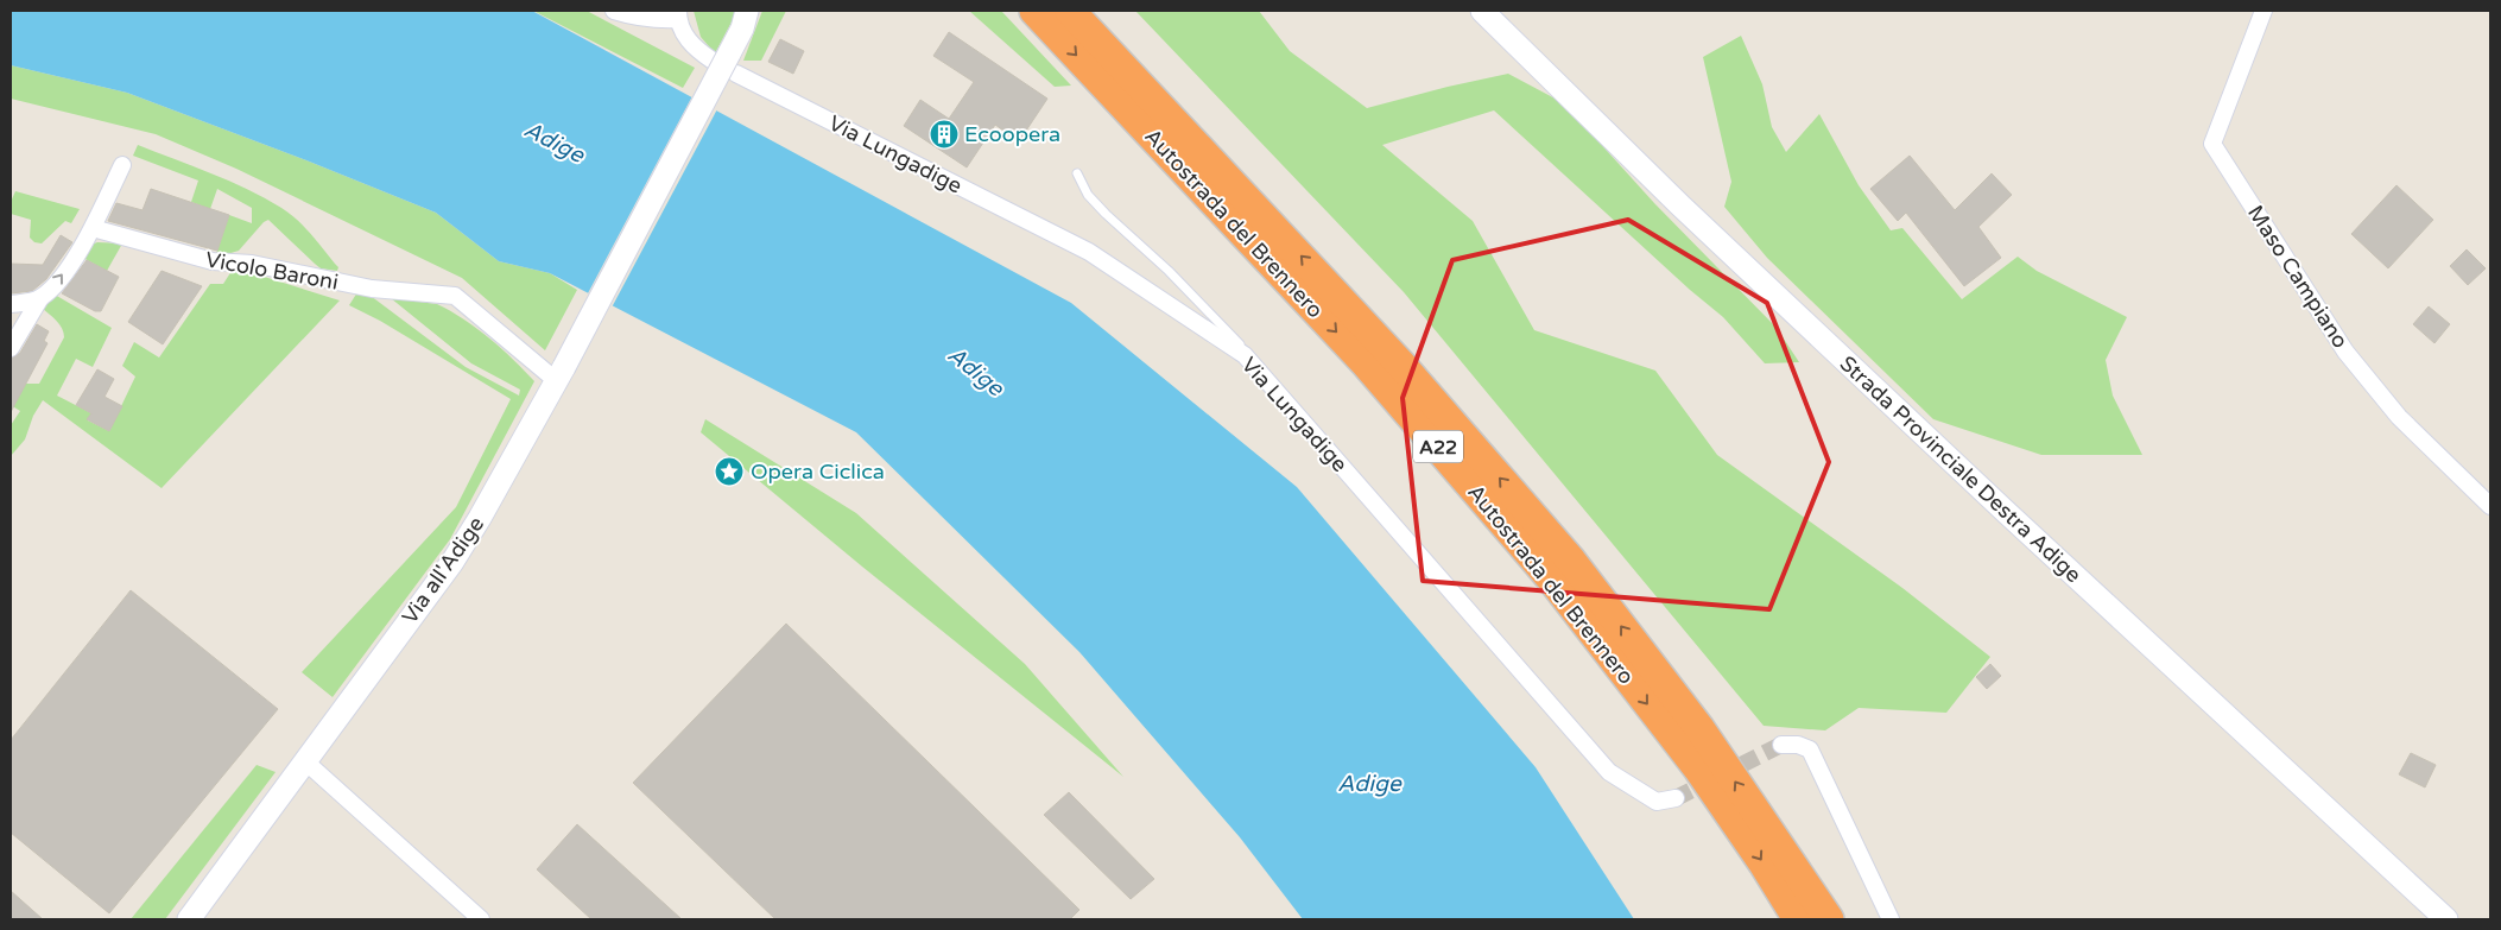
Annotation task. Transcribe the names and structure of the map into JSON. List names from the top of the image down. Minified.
{"streets":{"highway":["Autostrada del Brennero","A22"],"main road":["Strada Provinciale Destra Adige","Via all'Adige"],"street":["Via Lungadige","Vicolo Baroni","Maso Campiano"]},"crossings":[["Via Lungadige","Via all'Adige"],["Vicolo Baroni","Via all'Adige"]],"water":["Adige"],"places":{"building":["Ecoopera"],"place":["Opera Ciclica"]}}
